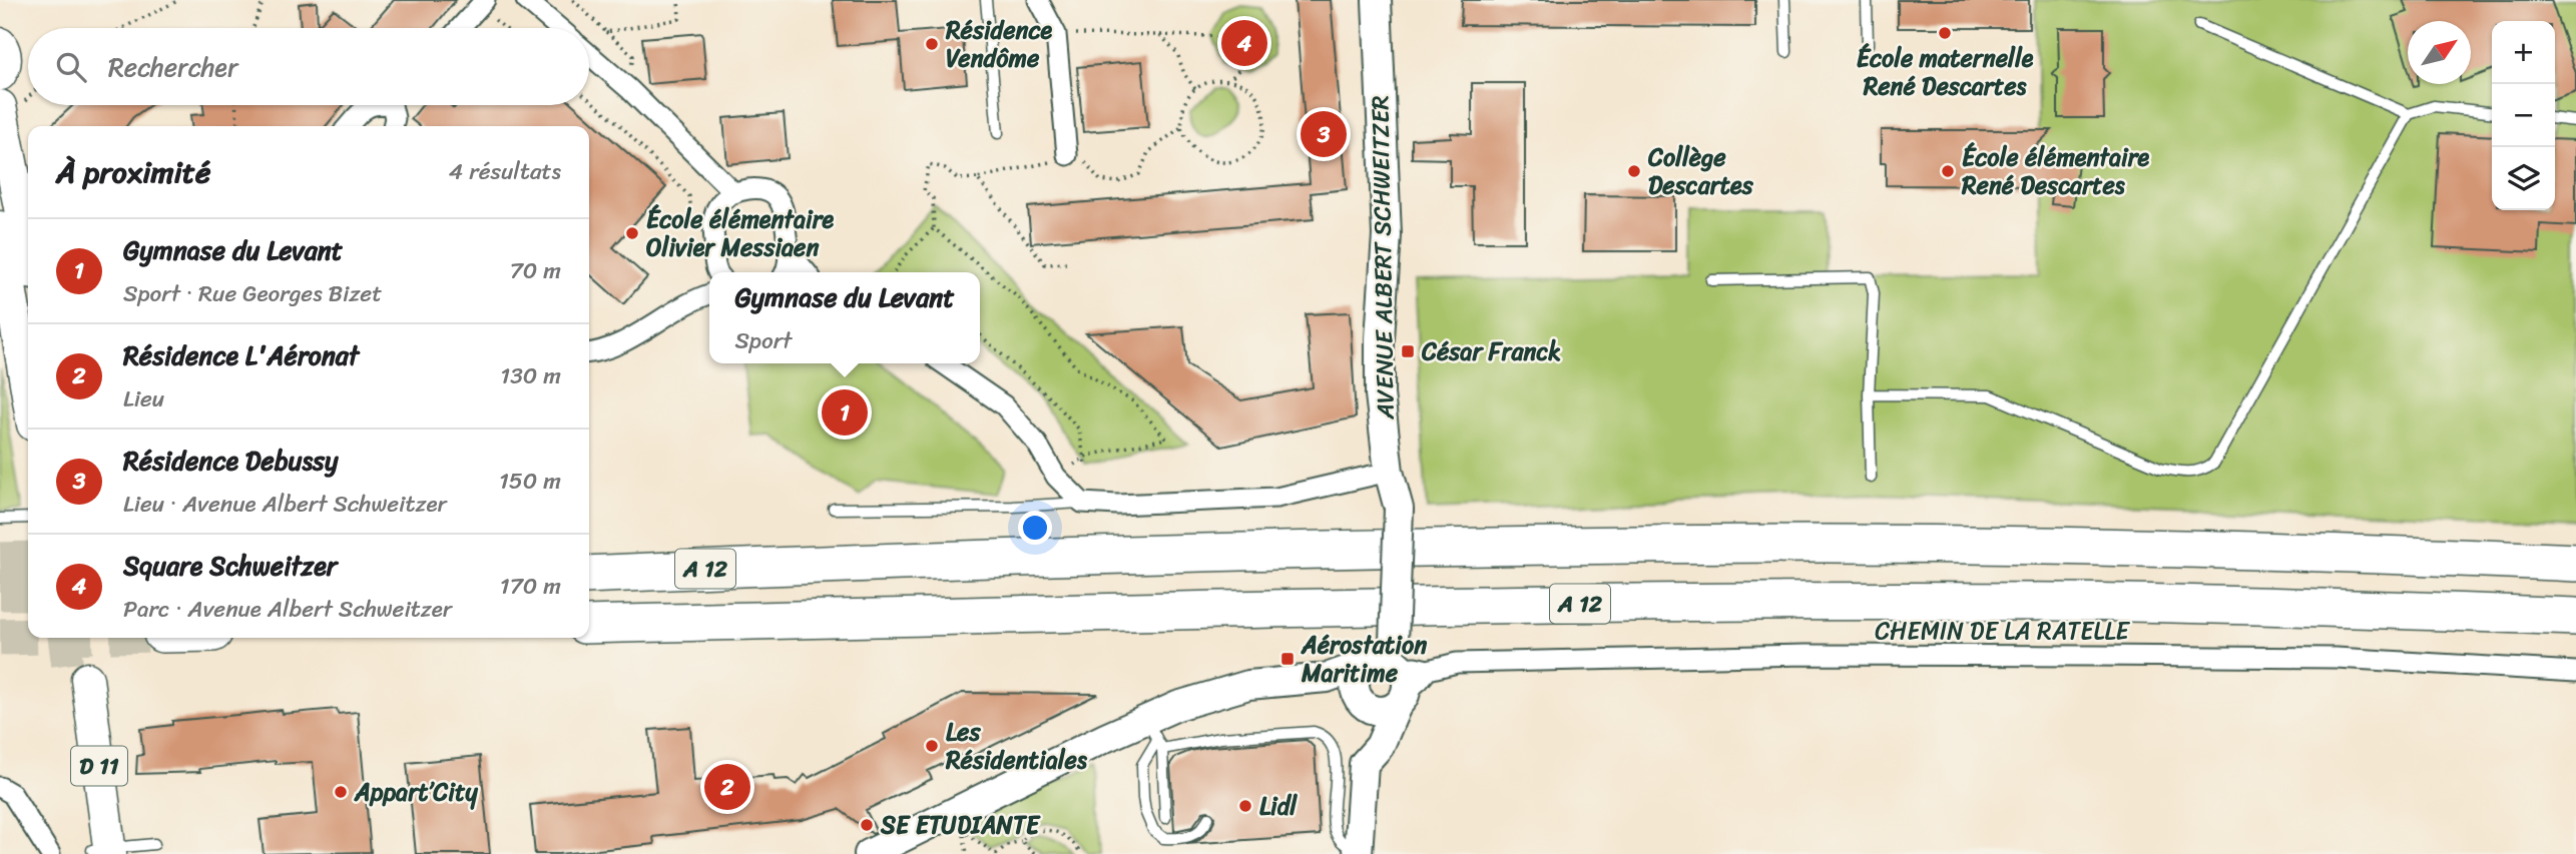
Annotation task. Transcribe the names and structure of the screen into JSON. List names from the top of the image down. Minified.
{"streets":{"highway":["A 12"],"main road":["D 11"],"street":["AVENUE ALBERT SCHWEITZER","CHEMIN DE LA RATELLE"]},"crossings":[["AVENUE ALBERT SCHWEITZER","CHEMIN DE LA RATELLE"]],"places":{"other":["École maternelle René Descartes","Résidence Vendôme","Collège Descartes","École élémentaire René Descartes","École élémentaire Olivier Messiaen","Les Résidentiales","Appart’City","Lidl","SE ETUDIANTE"],"transit":["César Franck","Aérostation Maritime"]},"north":"top right","page":{"pins":["4","3","1","2"],"map_buttons":["+","−"],"search":"Rechercher","heading":["À proximité","4 résultats"],"list":[{"mark":"1","name":"Gymnase du Levant","note":"Sport · Rue Georges Bizet","value":"70 m"},{"mark":"2","name":"Résidence L'Aéronat","note":"Lieu","value":"130 m"},{"mark":"3","name":"Résidence Debussy","note":"Lieu · Avenue Albert Schweitzer","value":"150 m"},{"mark":"4","name":"Square Schweitzer","note":"Parc · Avenue Albert Schweitzer","value":"170 m"}],"popup":["Gymnase du Levant","Sport"]}}
